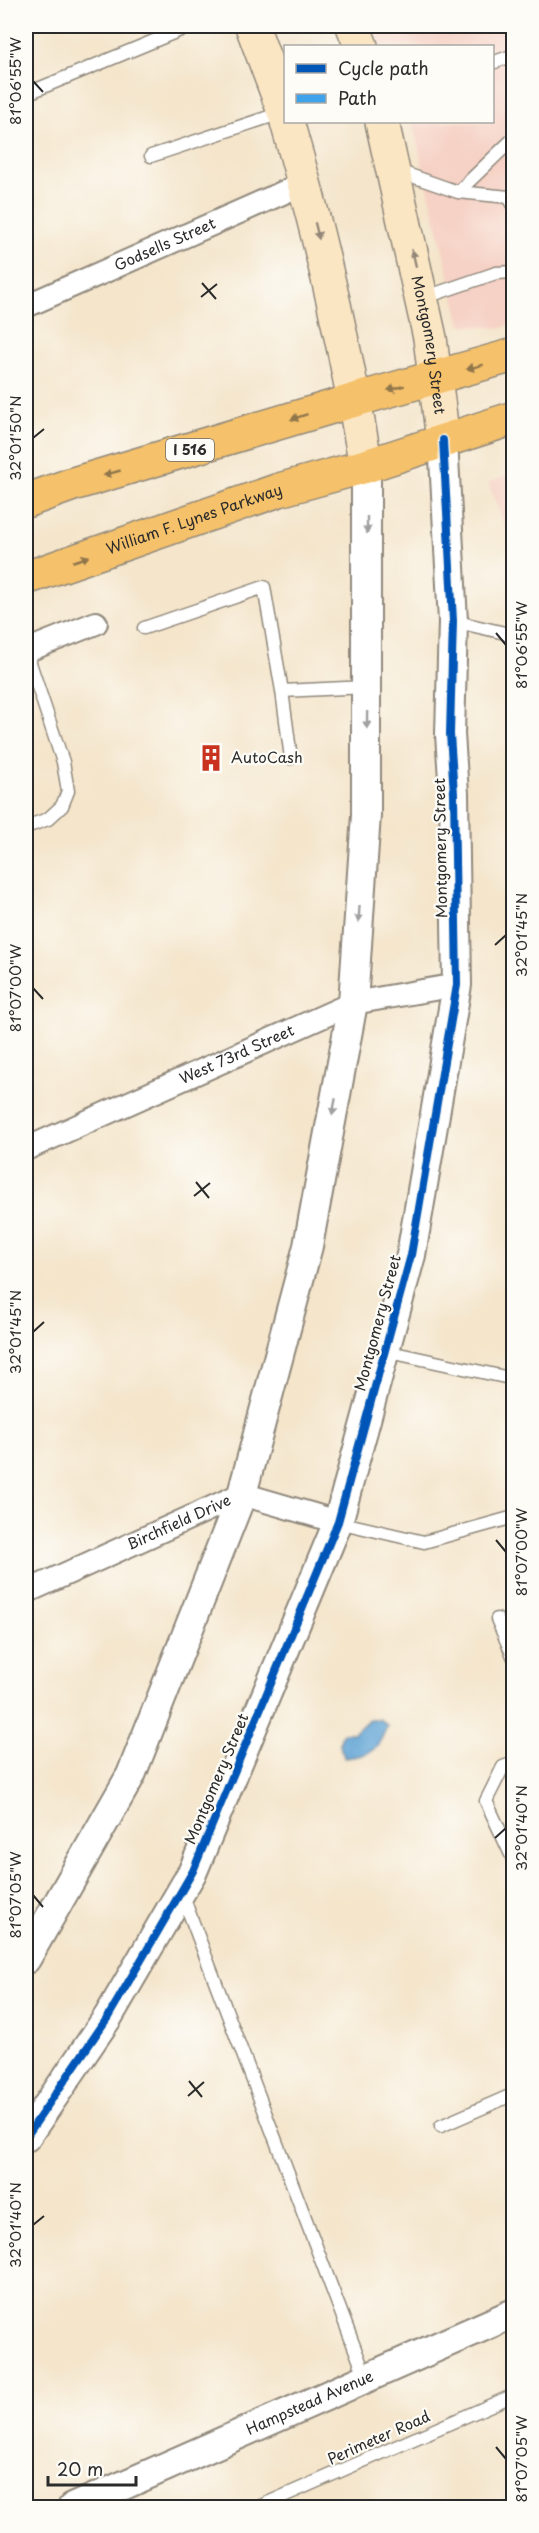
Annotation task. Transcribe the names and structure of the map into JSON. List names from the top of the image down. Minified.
{"streets":{"highway":["I 516","William F. Lynes Parkway"],"main road":["Montgomery Street"],"street":["Godsells Street","West 73rd Street","Birchfield Drive","Hampstead Avenue"],"lane":["Perimeter Road"]},"crossings":[["Montgomery Street","William F. Lynes Parkway"],["Montgomery Street","West 73rd Street"],["Montgomery Street","Birchfield Drive"]],"places":{"building":["AutoCash"]},"legend":["Cycle path","Path"],"scale_bar":"20 m","coordinates":["81°06'55\"W","32°01'50\"N","32°01'45\"N","81°07'00\"W","32°01'40\"N","81°07'05\"W"]}
